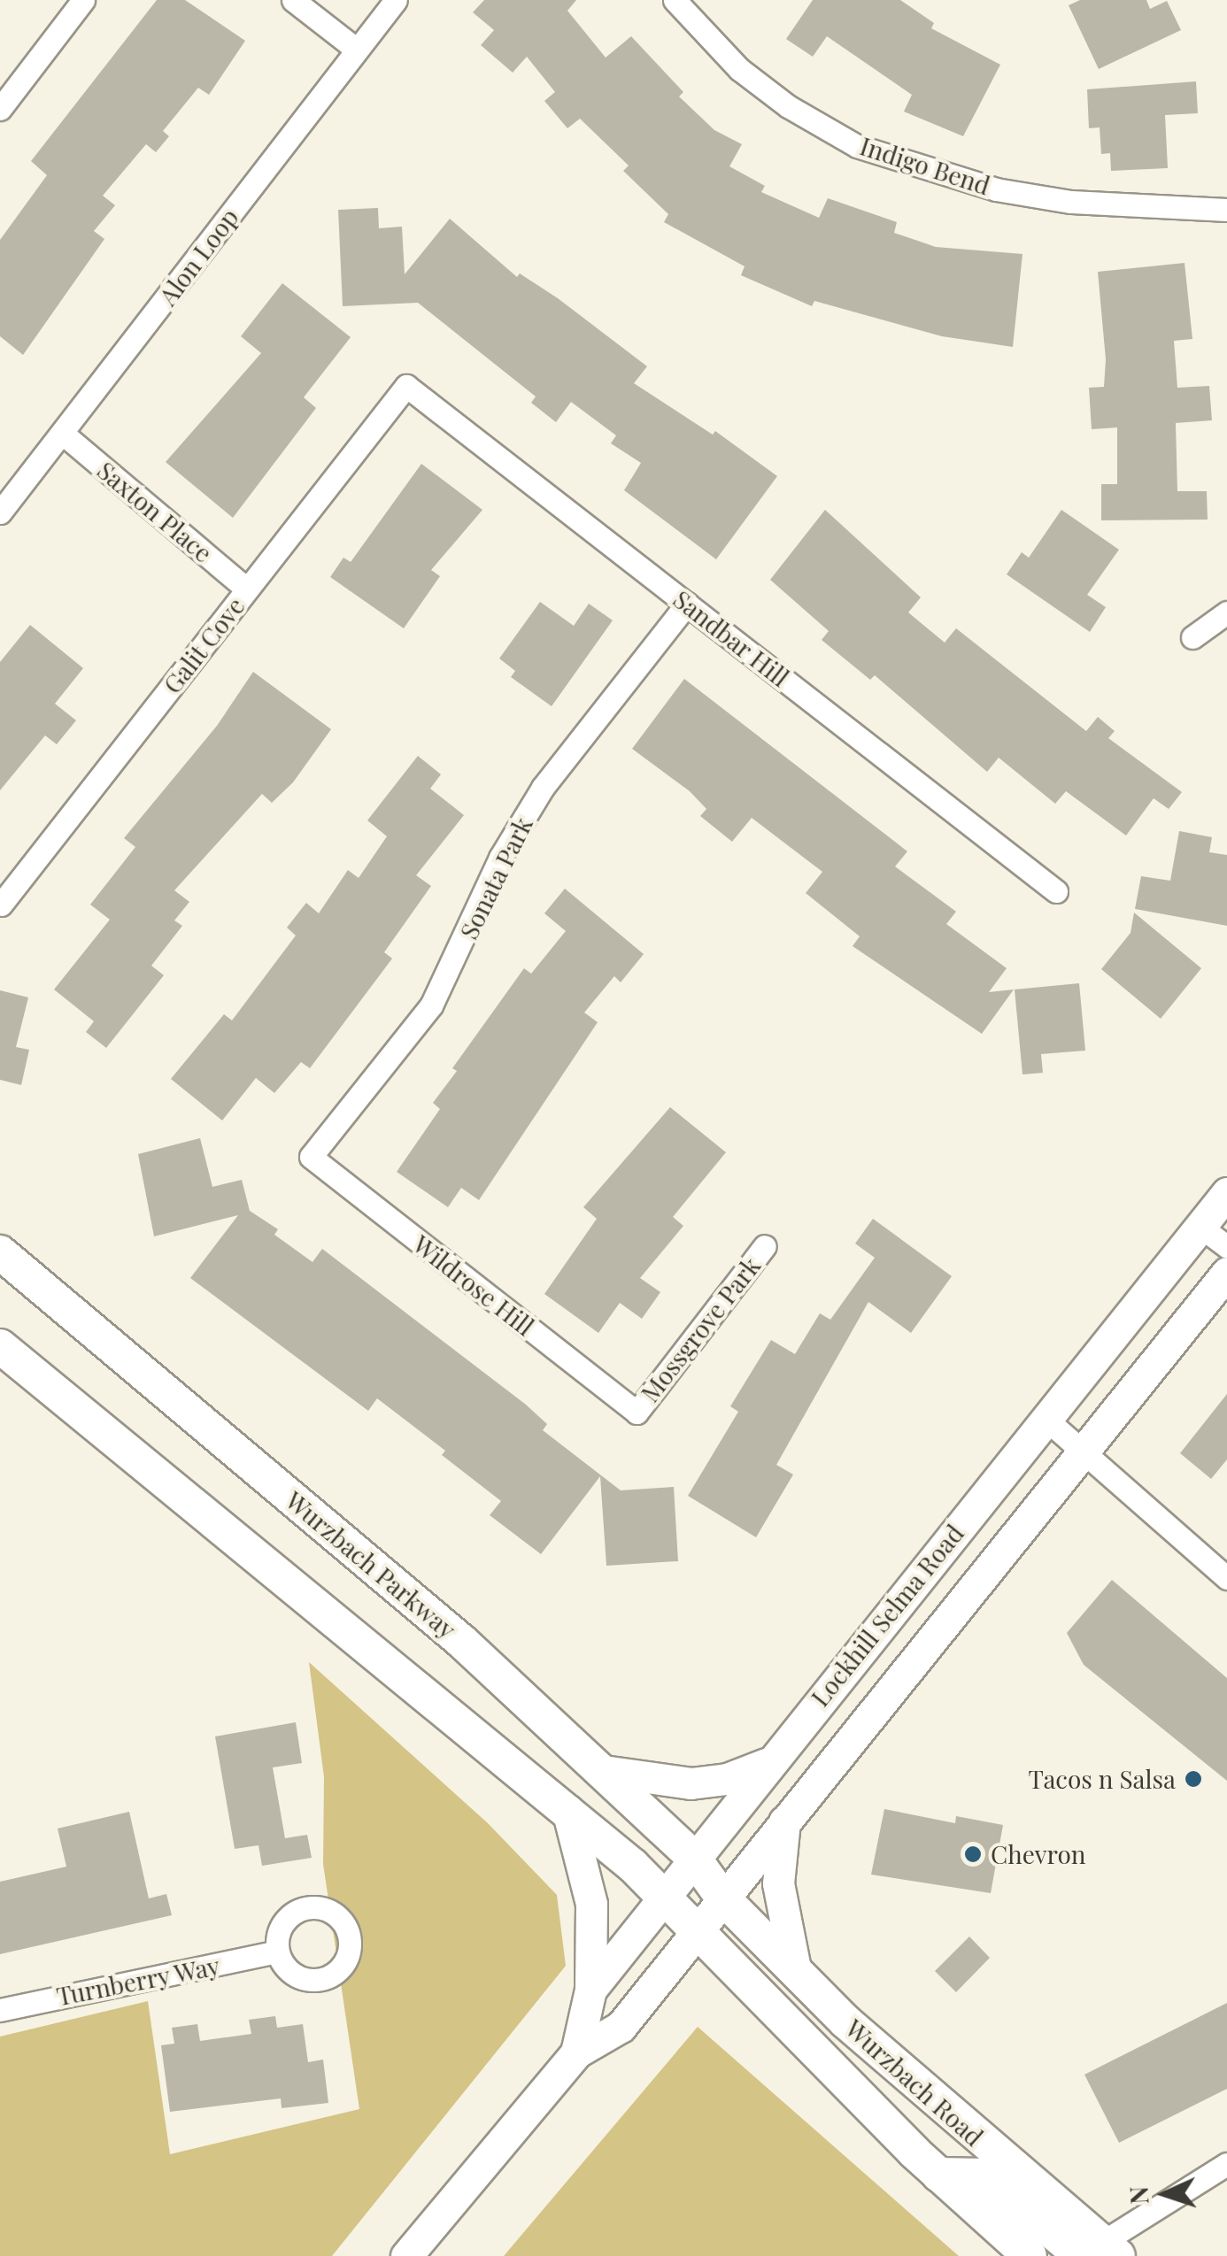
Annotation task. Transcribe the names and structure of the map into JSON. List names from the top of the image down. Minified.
{"streets":{"main road":["Wurzbach Parkway","Lockhill Selma Road","Wurzbach Road"],"street":["Indigo Bend","Alon Loop","Saxton Place","Sandbar Hill","Galit Cove","Sonata Park","Wildrose Hill","Mossgrove Park","Turnberry Way"]},"crossings":[["Alon Loop","Saxton Place"],["Saxton Place","Galit Cove"],["Sandbar Hill","Galit Cove"],["Sandbar Hill","Sonata Park"],["Sonata Park","Wildrose Hill"],["Wildrose Hill","Mossgrove Park"],["Wurzbach Parkway","Lockhill Selma Road"],["Wurzbach Parkway","Wurzbach Road"],["Lockhill Selma Road","Wurzbach Road"]],"places":["Tacos n Salsa","Chevron"],"north":"left"}
